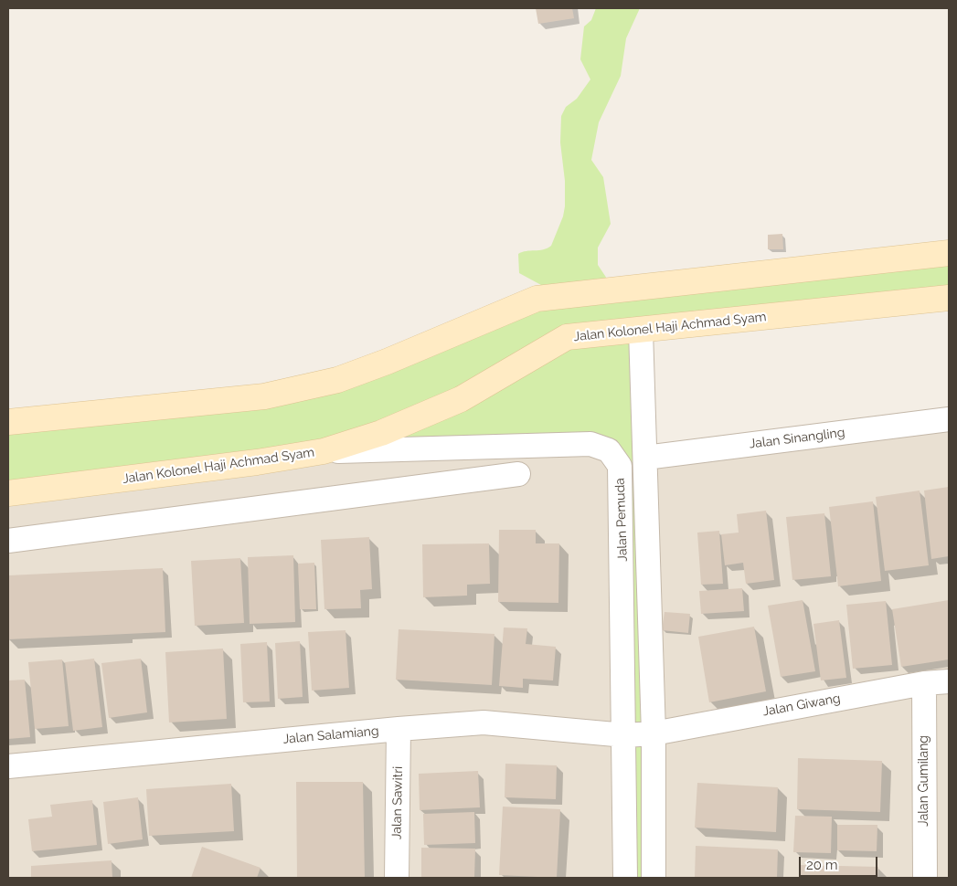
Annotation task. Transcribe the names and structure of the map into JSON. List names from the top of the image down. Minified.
{"streets":{"main road":["Jalan Kolonel Haji Achmad Syam"],"street":["Jalan Sinangling","Jalan Pemuda","Jalan Giwang","Jalan Salamiang","Jalan Gumilang","Jalan Sawitri"]},"crossings":[["Jalan Kolonel Haji Achmad Syam","Jalan Pemuda"],["Jalan Sinangling","Jalan Pemuda"],["Jalan Pemuda","Jalan Giwang"],["Jalan Pemuda","Jalan Salamiang"],["Jalan Giwang","Jalan Salamiang"],["Jalan Giwang","Jalan Gumilang"],["Jalan Salamiang","Jalan Sawitri"]],"scale_bar":"20 m"}
